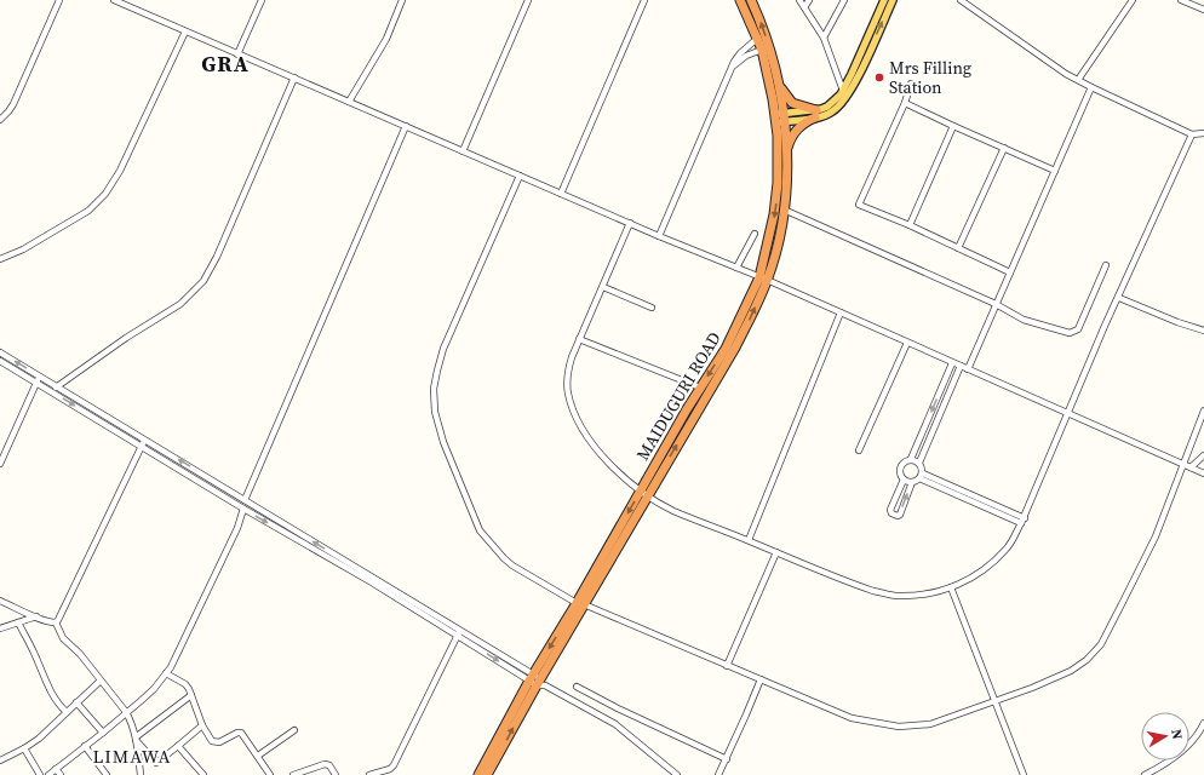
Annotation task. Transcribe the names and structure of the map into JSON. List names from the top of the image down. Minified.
{"streets":{"highway":["MAIDUGURI ROAD"]},"districts":["GRA","LIMAWA"],"places":["Mrs Filling Station"],"north":"right"}
